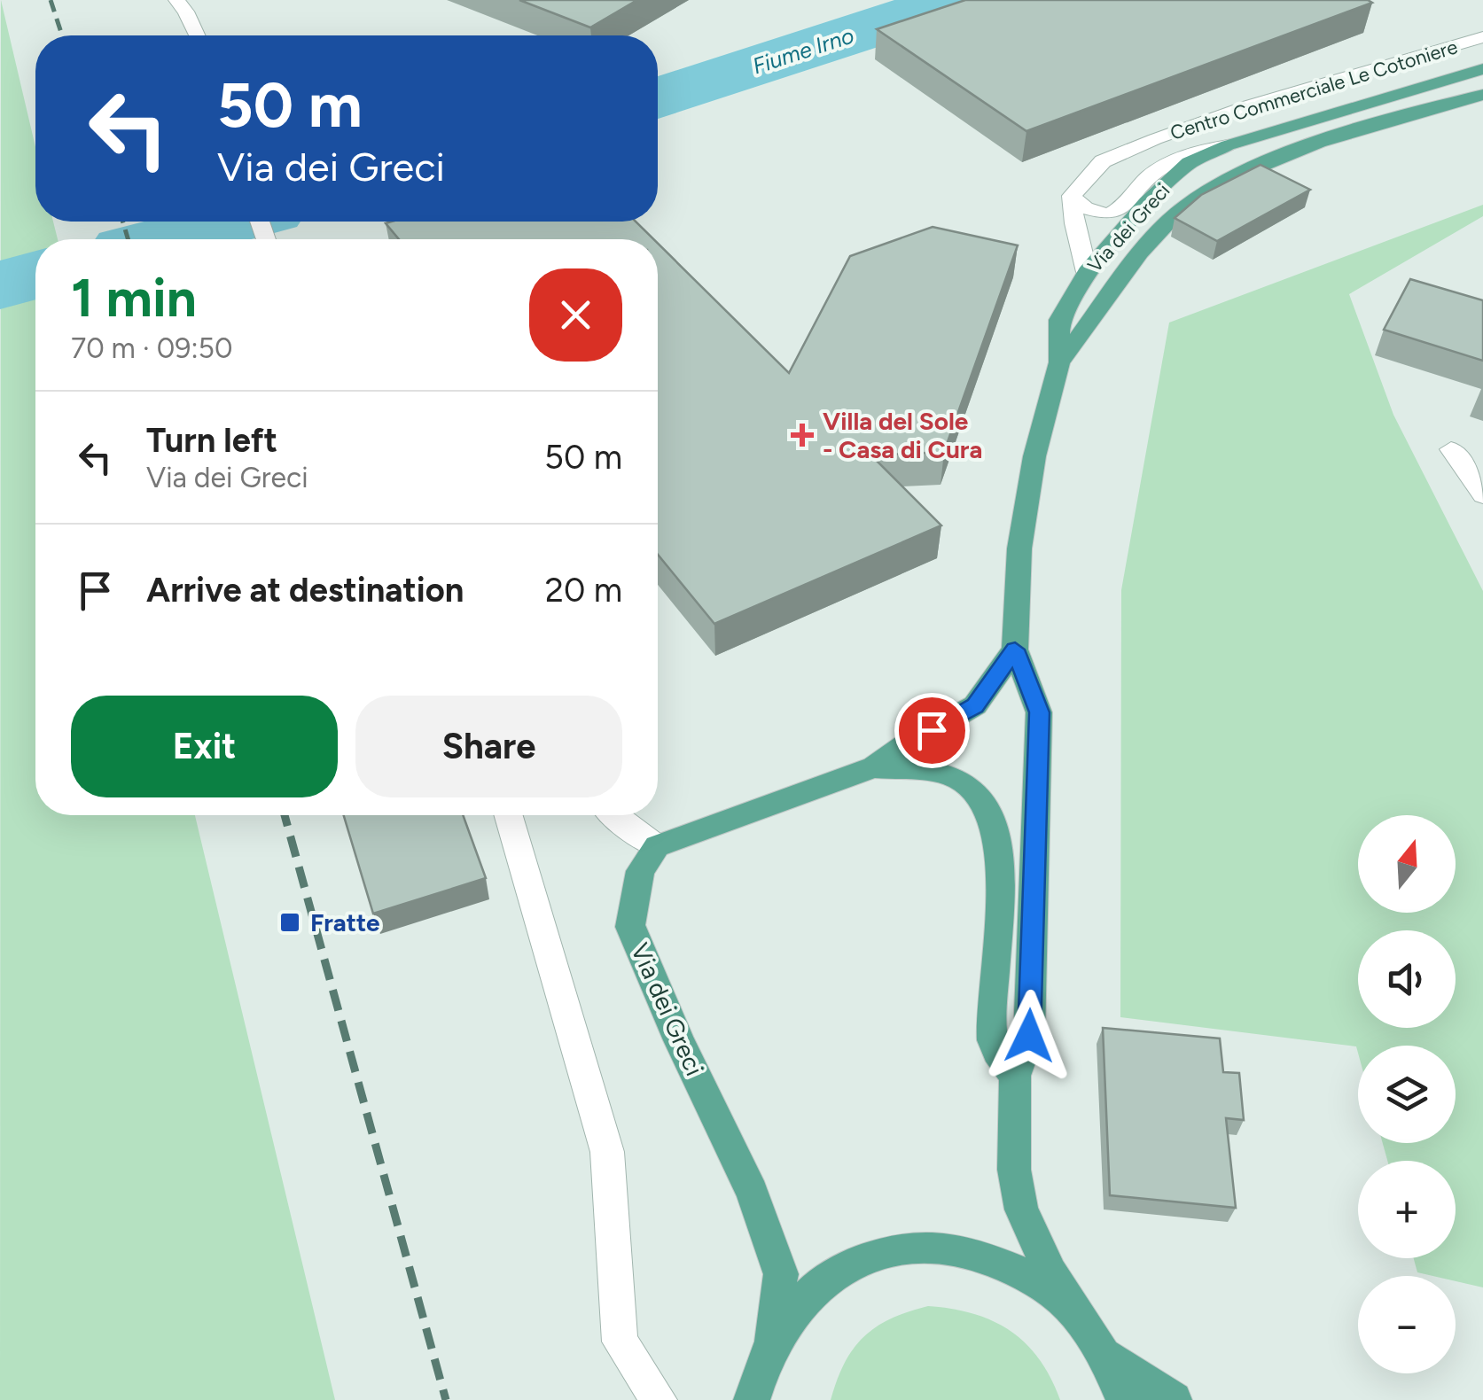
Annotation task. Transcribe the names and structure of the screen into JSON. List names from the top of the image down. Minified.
{"streets":{"main road":["Via dei Greci"],"street":["Centro Commerciale Le Cotoniere"]},"water":["Fiume Irno"],"places":{"health":["Villa del Sole - Casa di Cura"],"transit":["Fratte"]},"north":"top","page":{"turn":["50 m","Via dei Greci"],"heading":["1 min","70 m · 09:50"],"list":[{"name":"Turn left","note":"Via dei Greci","value":"50 m"},{"name":"Arrive at destination","value":"20 m"}],"buttons":["Exit","Share"],"map_buttons":["+","−"]}}
